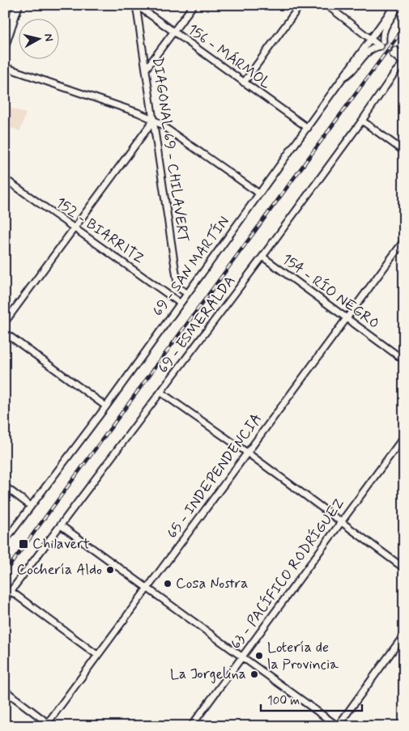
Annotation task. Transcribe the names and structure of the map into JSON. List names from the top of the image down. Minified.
{"streets":{"street":["156 - MÁRMOL","DIAGONAL 69 - CHILAVERT","152 - BIARRITZ","69 - SAN MARTÍN","154 - RÍO NEGRO","69 - ESMERALDA","65 - INDEPENDENCIA","63 - PACÍFICO RODRÍGUEZ"]},"crossings":[["156 - MÁRMOL","DIAGONAL 69 - CHILAVERT"],["156 - MÁRMOL","69 - SAN MARTÍN"],["DIAGONAL 69 - CHILAVERT","69 - SAN MARTÍN"],["152 - BIARRITZ","69 - SAN MARTÍN"],["154 - RÍO NEGRO","69 - ESMERALDA"],["154 - RÍO NEGRO","65 - INDEPENDENCIA"]],"places":{"transit":["Chilavert"],"other":["Cochería Aldo","Cosa Nostra","Lotería de la Provincia","La Jorgelina"]},"scale_bar":"100 m","north":"right"}
